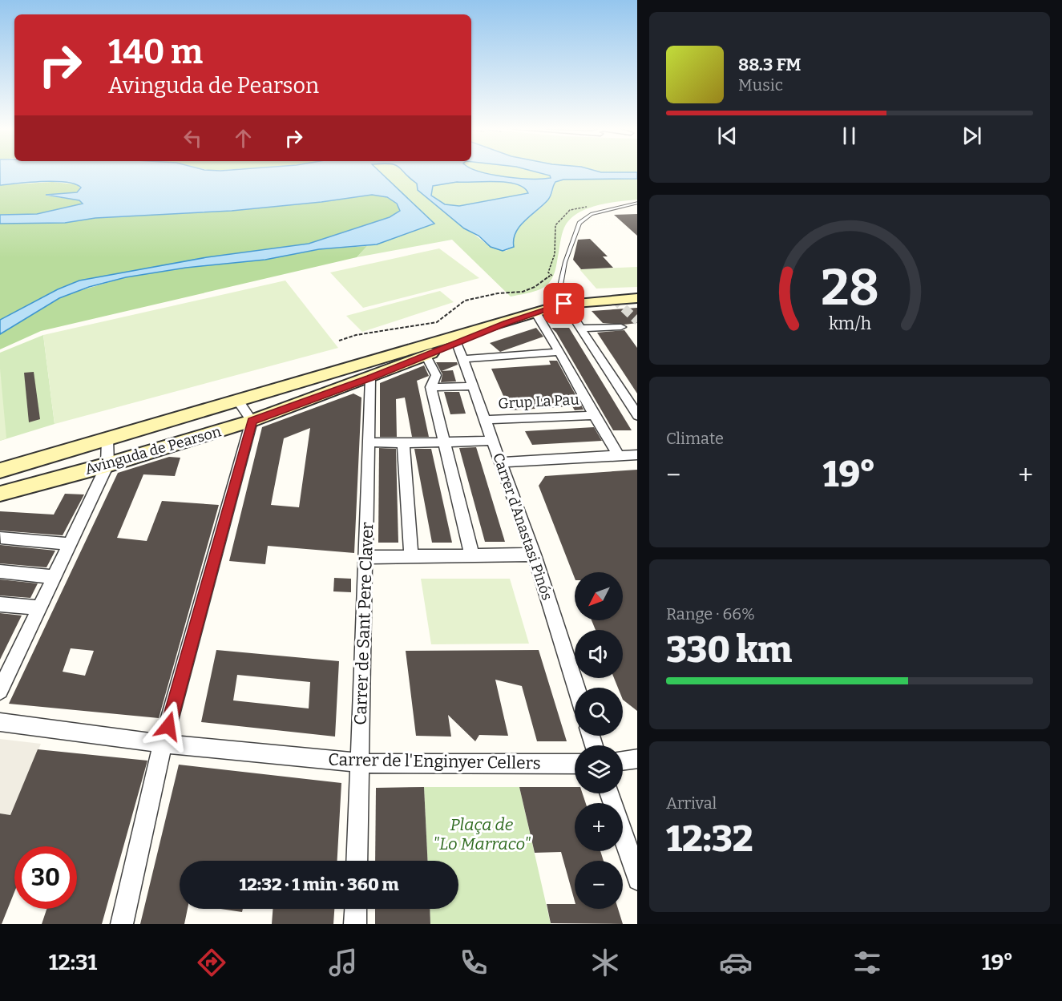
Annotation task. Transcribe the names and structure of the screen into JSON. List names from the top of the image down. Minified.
{"streets":{"street":["Grup La Pau","Avinguda de Pearson","Carrer d'Anastasi Pinós","Carrer de Sant Pere Claver","Carrer de l'Enginyer Cellers"]},"crossings":[["Grup La Pau","Carrer d'Anastasi Pinós"],["Avinguda de Pearson","Carrer d'Anastasi Pinós"],["Avinguda de Pearson","Carrer de Sant Pere Claver"],["Carrer de Sant Pere Claver","Carrer de l'Enginyer Cellers"]],"parks":["Plaça de \"Lo Marraco\""],"north":"bottom left","page":{"turn":["140 m","Avinguda de Pearson"],"song":["88.3 FM","Music"],"tile":["Climate",["Range · 66%","330 km"],["Arrival","12:32"]],"heat":["−","19°","+"],"map_buttons":["+","−"],"limit":"30","trip":"12:32 · 1 min · 360 m","tabs":["12:31","19°"],"gauge":["28","km/h"]}}
